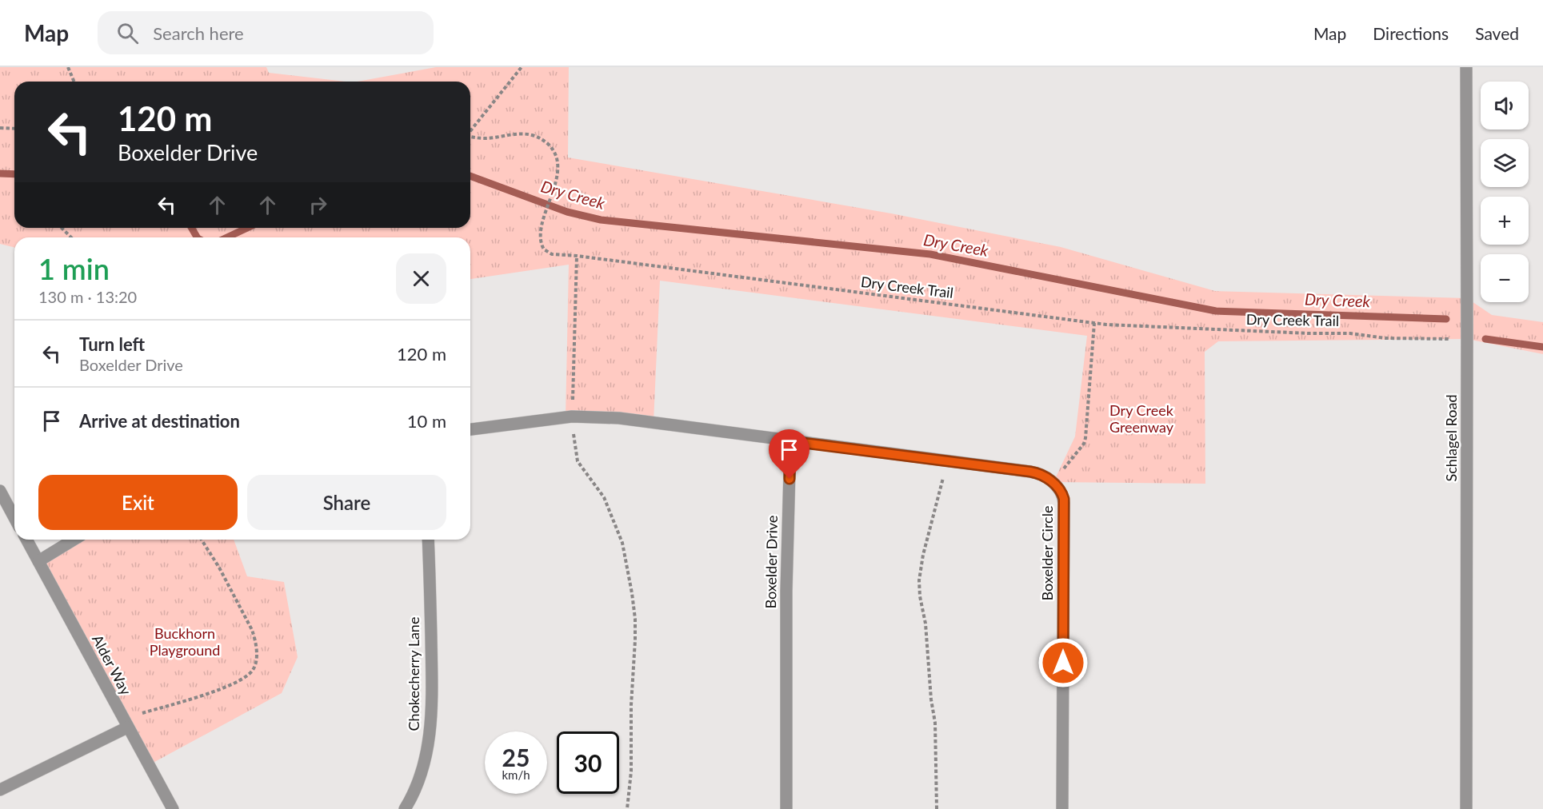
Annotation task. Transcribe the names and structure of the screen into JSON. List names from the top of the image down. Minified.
{"streets":{"street":["Schlagel Road","Boxelder Circle","Boxelder Drive","Alder Way","Chokecherry Lane"],"path":["Dry Creek Trail"]},"crossings":[["Dry Creek Trail","Schlagel Road"]],"water":["Dry Creek"],"parks":["Dry Creek Greenway","Buckhorn Playground"],"page":{"header":"Map","search":"Search here","nav":["Map","Directions","Saved"],"map_buttons":["+","−"],"turn":["120 m","Boxelder Drive"],"heading":["1 min","130 m · 13:20"],"list":[{"name":"Turn left","note":"Boxelder Drive","value":"120 m"},{"name":"Arrive at destination","value":"10 m"}],"buttons":["Exit","Share"],"speed":"25 km/h","limit":"30"}}
